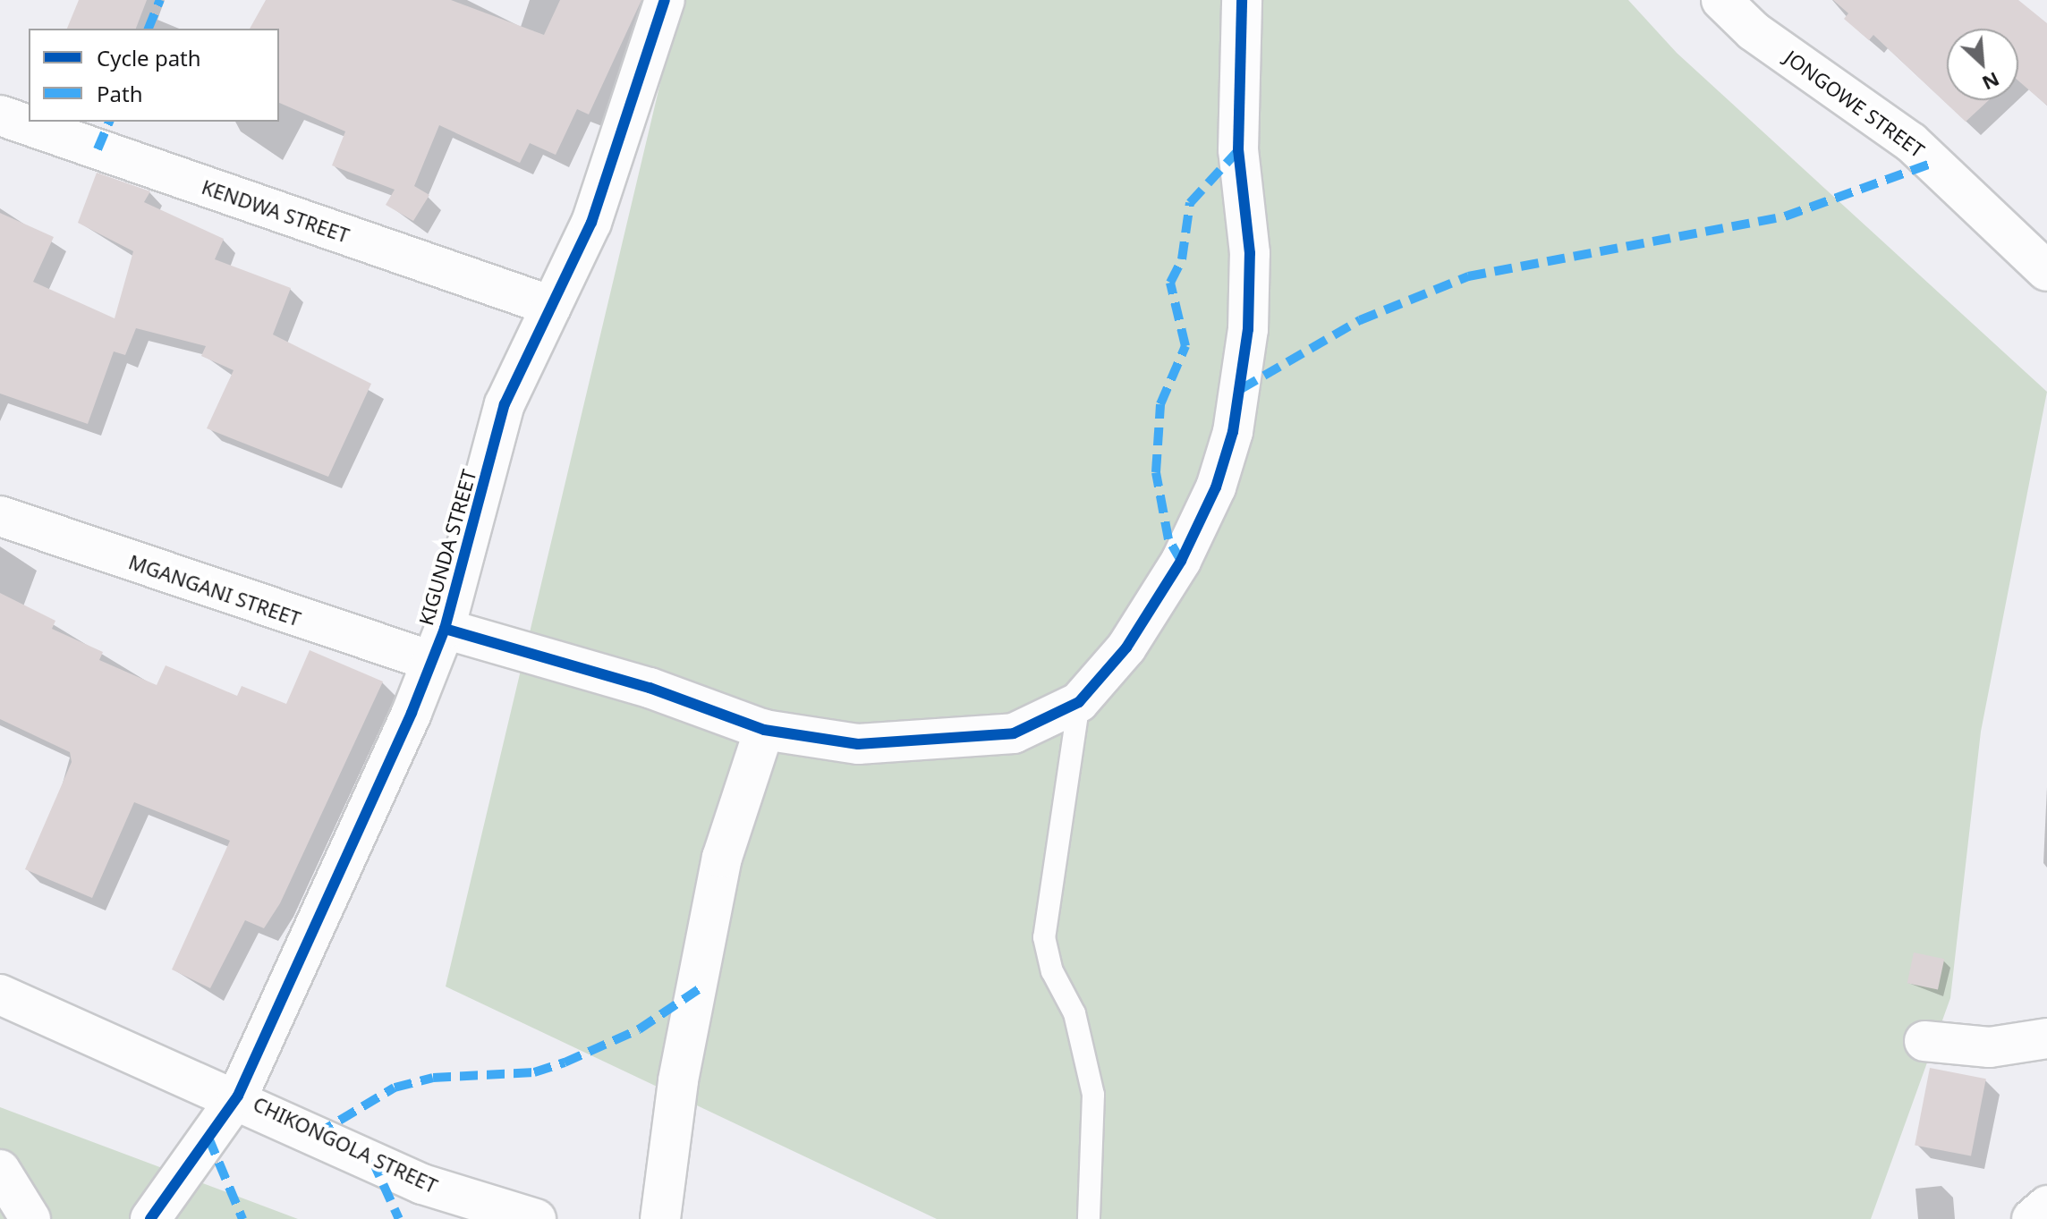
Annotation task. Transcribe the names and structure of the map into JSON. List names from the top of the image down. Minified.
{"streets":{"street":["JONGOWE STREET","KENDWA STREET","KIGUNDA STREET","MGANGANI STREET","CHIKONGOLA STREET"]},"crossings":[["KENDWA STREET","KIGUNDA STREET"],["KIGUNDA STREET","MGANGANI STREET"],["KIGUNDA STREET","CHIKONGOLA STREET"]],"legend":["Cycle path","Path"],"north":"bottom right"}
